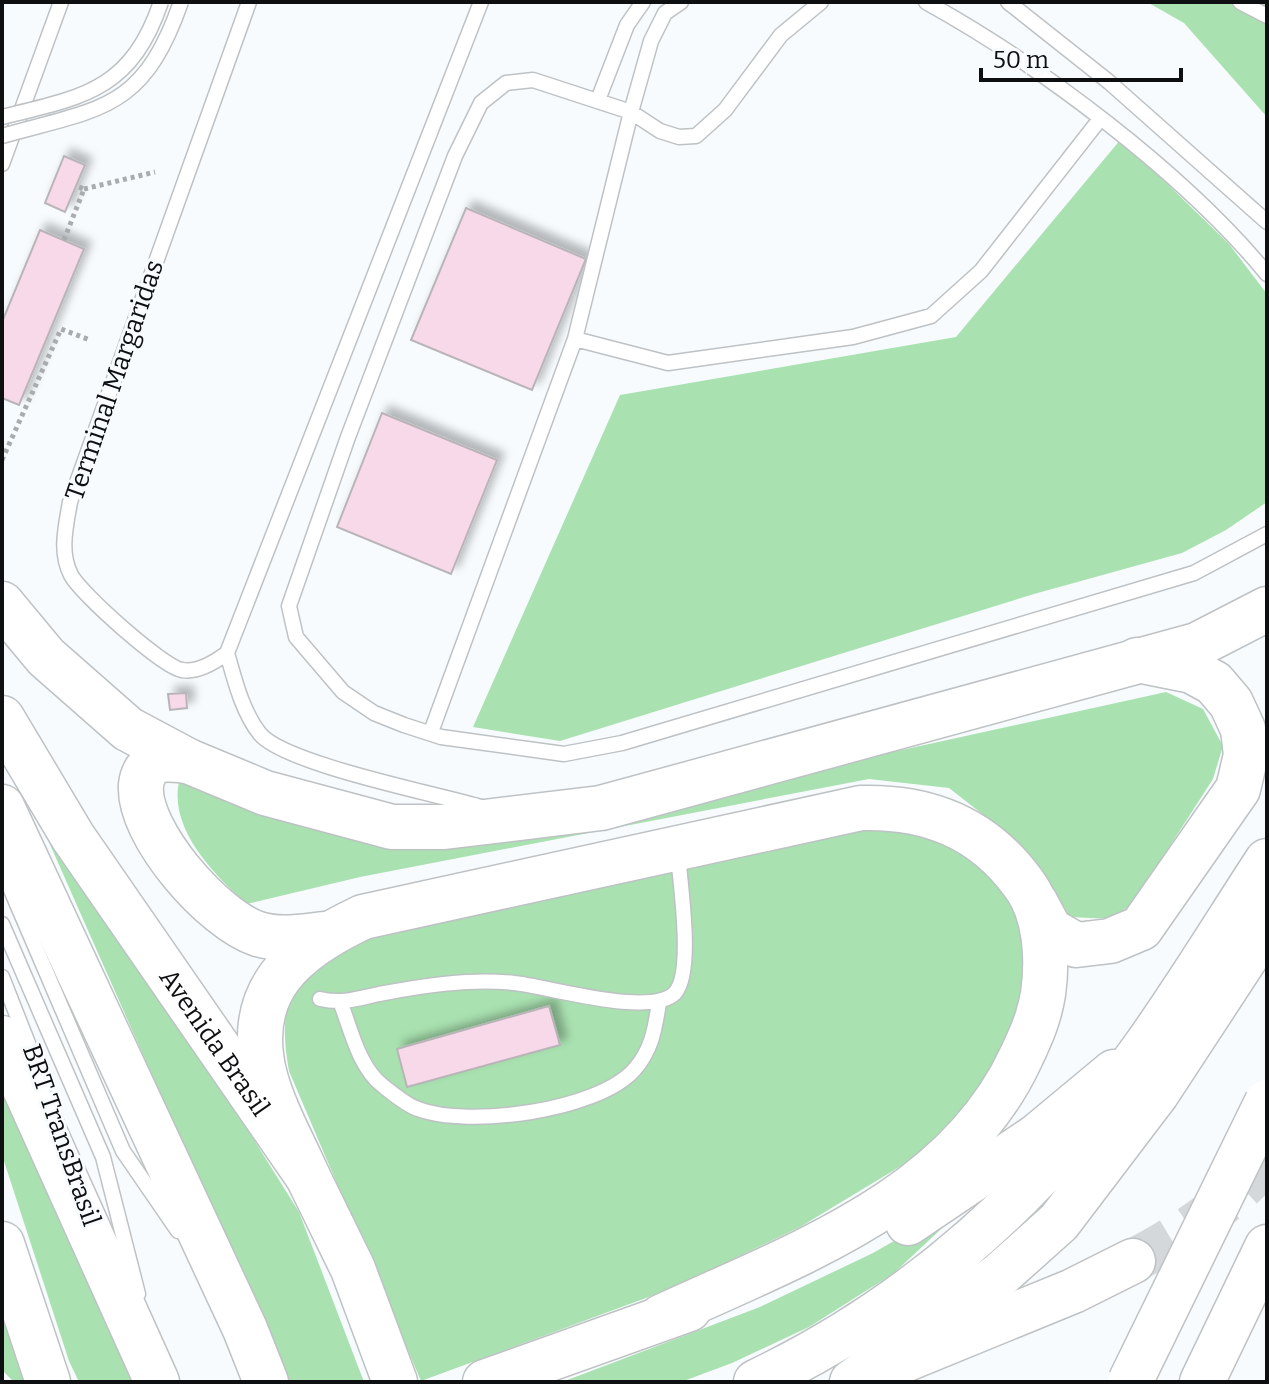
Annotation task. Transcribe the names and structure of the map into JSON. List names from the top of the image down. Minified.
{"streets":{"highway":["Avenida Brasil"],"lane":["Terminal Margaridas","BRT TransBrasil"]},"scale_bar":"50 m"}
